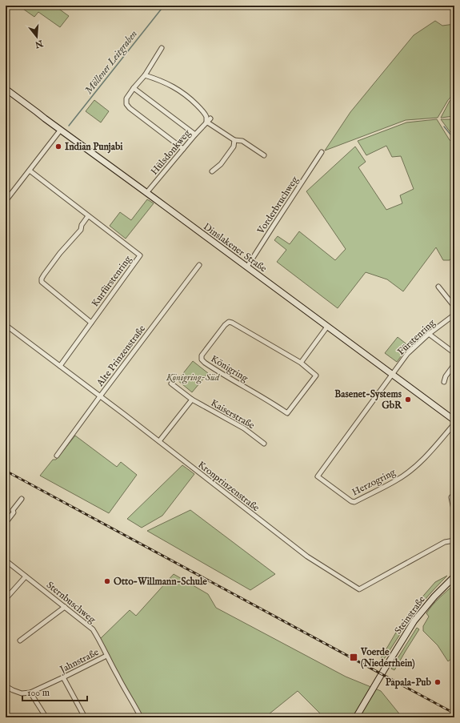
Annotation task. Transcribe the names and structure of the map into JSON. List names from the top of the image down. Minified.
{"streets":{"main road":["Dinslakener Straße","Steinstraße"],"street":["Hülsdonkweg","Vorderbruchweg","Kurfürstenring","Fürstenring","Alte Prinzenstraße","Königring","Kaiserstraße","Herzogring","Kronprinzenstraße","Sternbuschweg","Jahnstraße"]},"crossings":[["Hülsdonkweg","Dinslakener Straße"],["Vorderbruchweg","Dinslakener Straße"],["Dinslakener Straße","Fürstenring"],["Dinslakener Straße","Herzogring"],["Kurfürstenring","Kronprinzenstraße"],["Fürstenring","Herzogring"],["Alte Prinzenstraße","Kronprinzenstraße"],["Sternbuschweg","Jahnstraße"]],"water":["Möllener Leitgraben"],"parks":["Königring-Süd"],"places":{"other":["Indian Punjabi","Basenet-Systems GbR","Otto-Willmann-Schule","Papala-Pub"],"transit":["Voerde (Niederrhein)"]},"scale_bar":"100 m","north":"bottom"}
